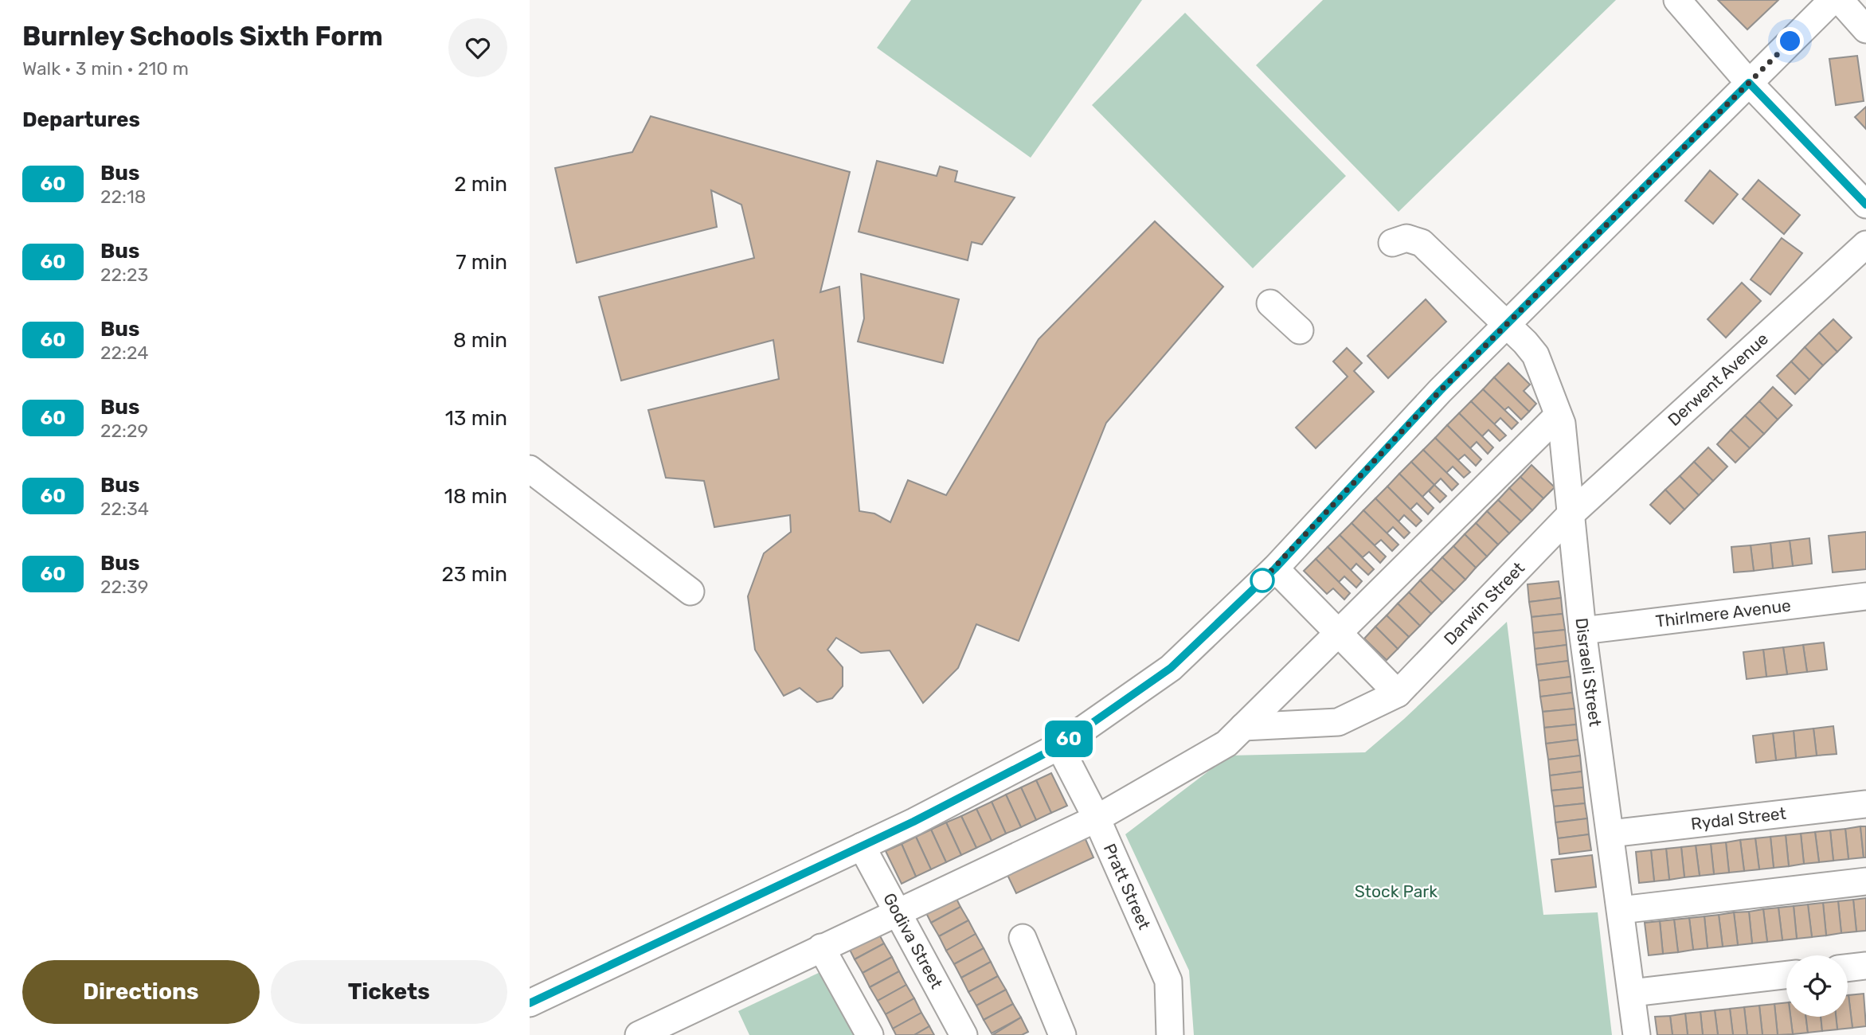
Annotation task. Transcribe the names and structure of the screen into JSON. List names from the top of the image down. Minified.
{"streets":{"street":["Derwent Avenue","Darwin Street","Thirlmere Avenue","Disraeli Street","Rydal Street","Pratt Street","Godiva Street"]},"crossings":[["Derwent Avenue","Darwin Street"],["Derwent Avenue","Disraeli Street"],["Darwin Street","Disraeli Street"],["Thirlmere Avenue","Disraeli Street"],["Disraeli Street","Rydal Street"]],"parks":["Stock Park"],"lines":["bus line 60"],"page":{"heading":[["Burnley Schools Sixth Form","Walk · 3 min · 210 m"],"Departures"],"on_map":"60","list":[{"mark":"60","name":"Bus","note":"22:18","value":"2 min"},{"mark":"60","name":"Bus","note":"22:23","value":"7 min"},{"mark":"60","name":"Bus","note":"22:24","value":"8 min"},{"mark":"60","name":"Bus","note":"22:29","value":"13 min"},{"mark":"60","name":"Bus","note":"22:34","value":"18 min"},{"mark":"60","name":"Bus","note":"22:39","value":"23 min"}],"buttons":["Directions","Tickets"]}}
